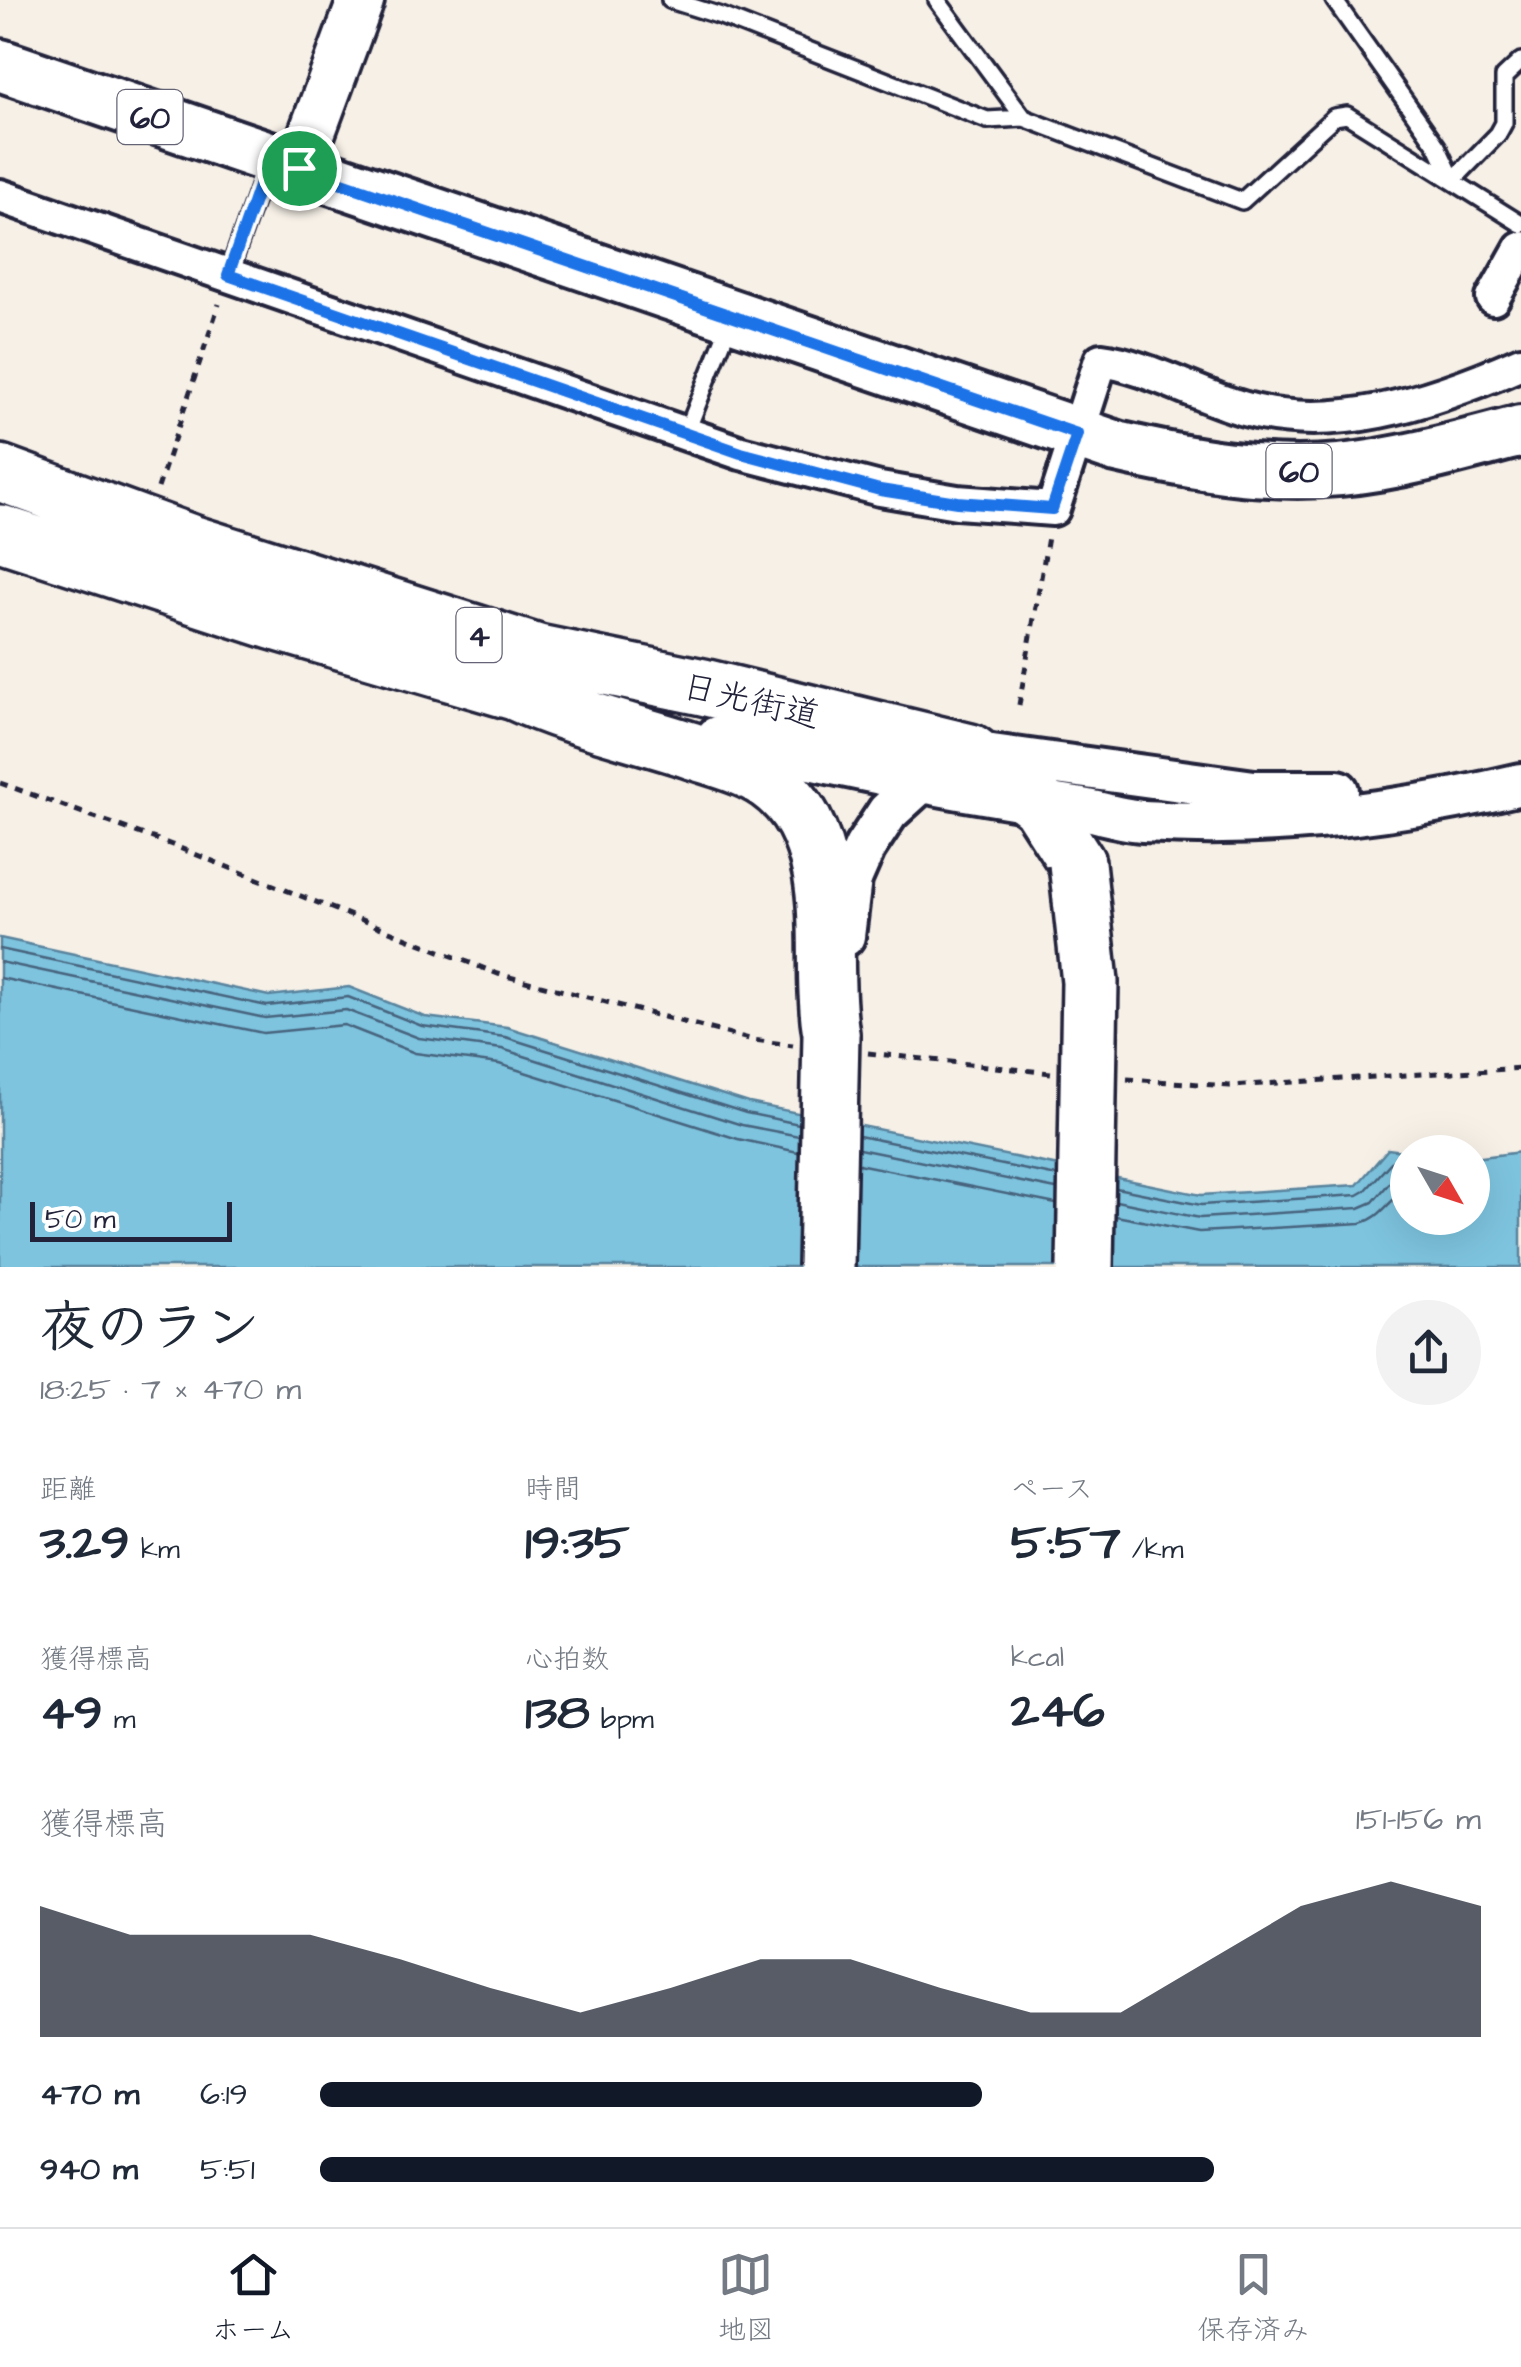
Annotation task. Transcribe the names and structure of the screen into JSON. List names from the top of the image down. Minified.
{"streets":{"highway":["4","日光街道"],"main road":["60"]},"scale_bar":"50 m","north":"bottom right","page":{"scale":"50 m","heading":["夜のラン","18:25 · 7 × 470 m"],"stats":[["距離","3.29 km"],["時間","19:35"],["ペース","5:57 /km"],["獲得標高","49 m"],["心拍数","138 bpm"],["kcal","246"]],"chart":["獲得標高","151–156 m"],"list":[{"name":"470 m","note":"6:19"},{"name":"940 m","note":"5:51"}],"tabs":["ホーム","地図","保存済み"]}}
